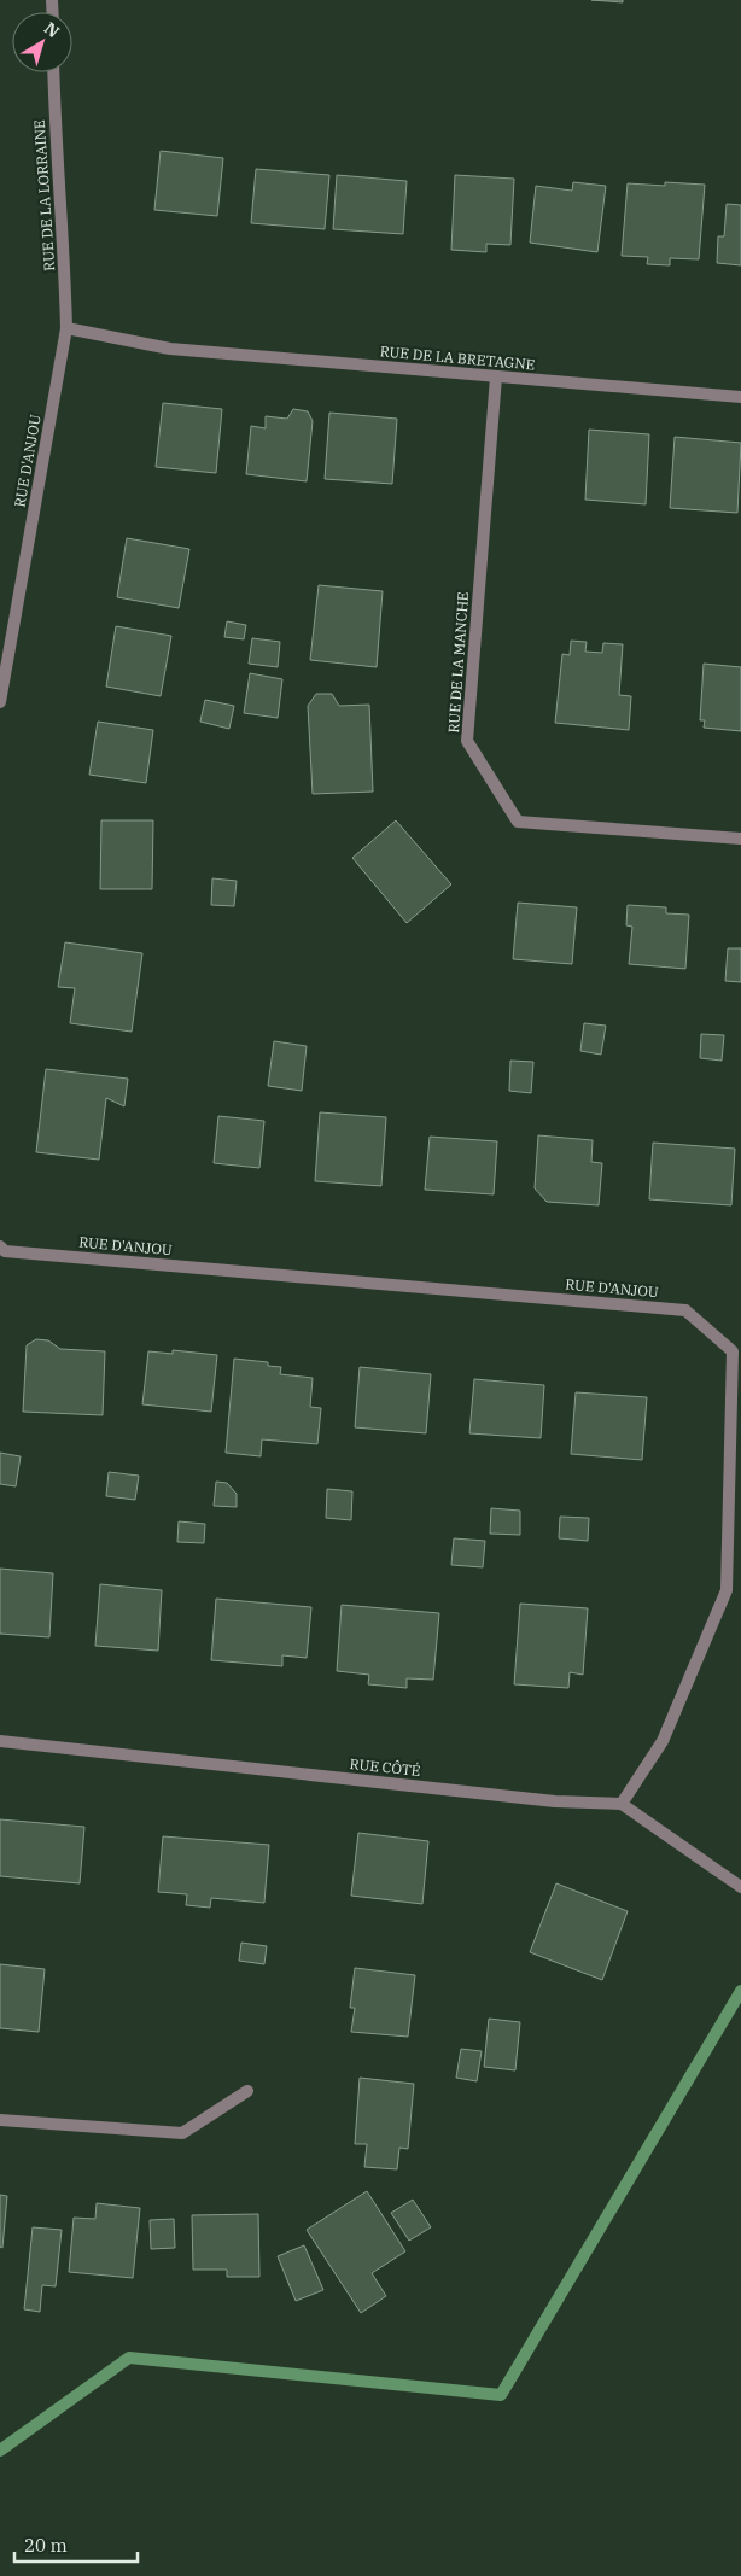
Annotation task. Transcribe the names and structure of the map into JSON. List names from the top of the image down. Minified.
{"streets":{"street":["RUE DE LA LORRAINE","RUE DE LA BRETAGNE","RUE D'ANJOU","RUE DE LA MANCHE","RUE CÔTÉ"]},"crossings":[["RUE DE LA LORRAINE","RUE DE LA BRETAGNE"],["RUE DE LA LORRAINE","RUE D'ANJOU"],["RUE DE LA BRETAGNE","RUE D'ANJOU"],["RUE DE LA BRETAGNE","RUE DE LA MANCHE"],["RUE D'ANJOU","RUE CÔTÉ"]],"scale_bar":"20 m","north":"top right"}
